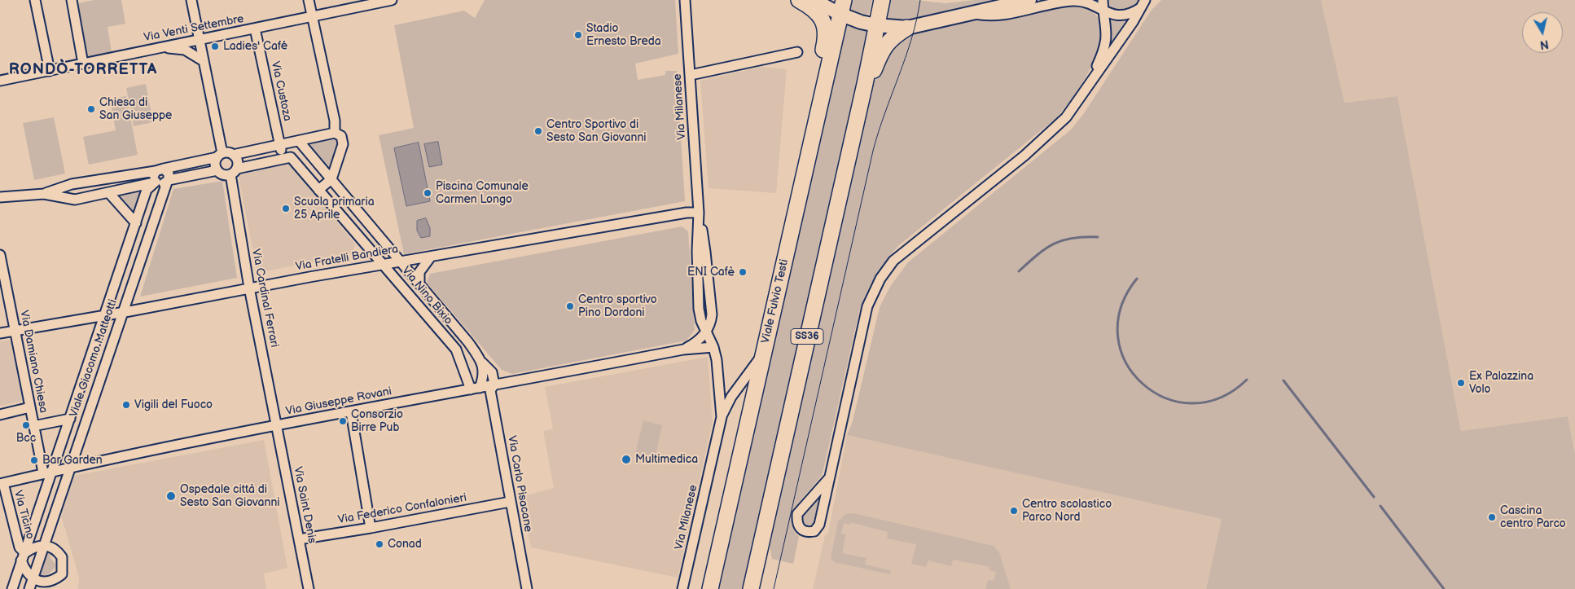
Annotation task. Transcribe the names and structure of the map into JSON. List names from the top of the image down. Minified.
{"streets":{"main road":["Viale Fulvio Testi","SS36"],"street":["Via Venti Settembre","Via Custoza","Via Milanese","Via Fratelli Bandiera","Via Nino Bixio","Via Cardinal Ferrari","Viale Giacomo Matteotti","Via Damiano Chiesa","Via Giuseppe Rovani","Via Carlo Pisacane","Via Saint Denis","Via Federico Confalonieri","Via Ticino"]},"crossings":[["Via Venti Settembre","Via Custoza"],["Via Custoza","Via Nino Bixio"],["Via Milanese","Via Fratelli Bandiera"],["Via Milanese","Via Giuseppe Rovani"],["Via Fratelli Bandiera","Via Nino Bixio"],["Via Fratelli Bandiera","Via Cardinal Ferrari"],["Via Fratelli Bandiera","Viale Giacomo Matteotti"],["Via Fratelli Bandiera","Via Damiano Chiesa"],["Via Nino Bixio","Via Giuseppe Rovani"],["Via Nino Bixio","Via Carlo Pisacane"],["Via Cardinal Ferrari","Via Giuseppe Rovani"],["Via Cardinal Ferrari","Via Saint Denis"],["Viale Giacomo Matteotti","Via Damiano Chiesa"],["Viale Giacomo Matteotti","Via Giuseppe Rovani"],["Viale Giacomo Matteotti","Via Ticino"],["Via Damiano Chiesa","Via Giuseppe Rovani"],["Via Giuseppe Rovani","Via Carlo Pisacane"],["Via Giuseppe Rovani","Via Saint Denis"],["Via Giuseppe Rovani","Via Ticino"],["Via Carlo Pisacane","Via Federico Confalonieri"],["Via Saint Denis","Via Federico Confalonieri"]],"districts":["RONDÒ-TORRETTA"],"places":["Stadio Ernesto Breda","Ladies' Café","Chiesa di San Giuseppe","Centro Sportivo di Sesto San Giovanni","Piscina Comunale Carmen Longo","Scuola primaria 25 Aprile","ENI Cafè","Centro sportivo Pino Dordoni","Ex Palazzina Volo","Vigili del Fuoco","Consorzio Birre Pub","Bcc","Multimedica","Bar Garden","Ospedale città di Sesto San Giovanni","Centro scolastico Parco Nord","Cascina centro Parco","Conad"],"north":"bottom"}
